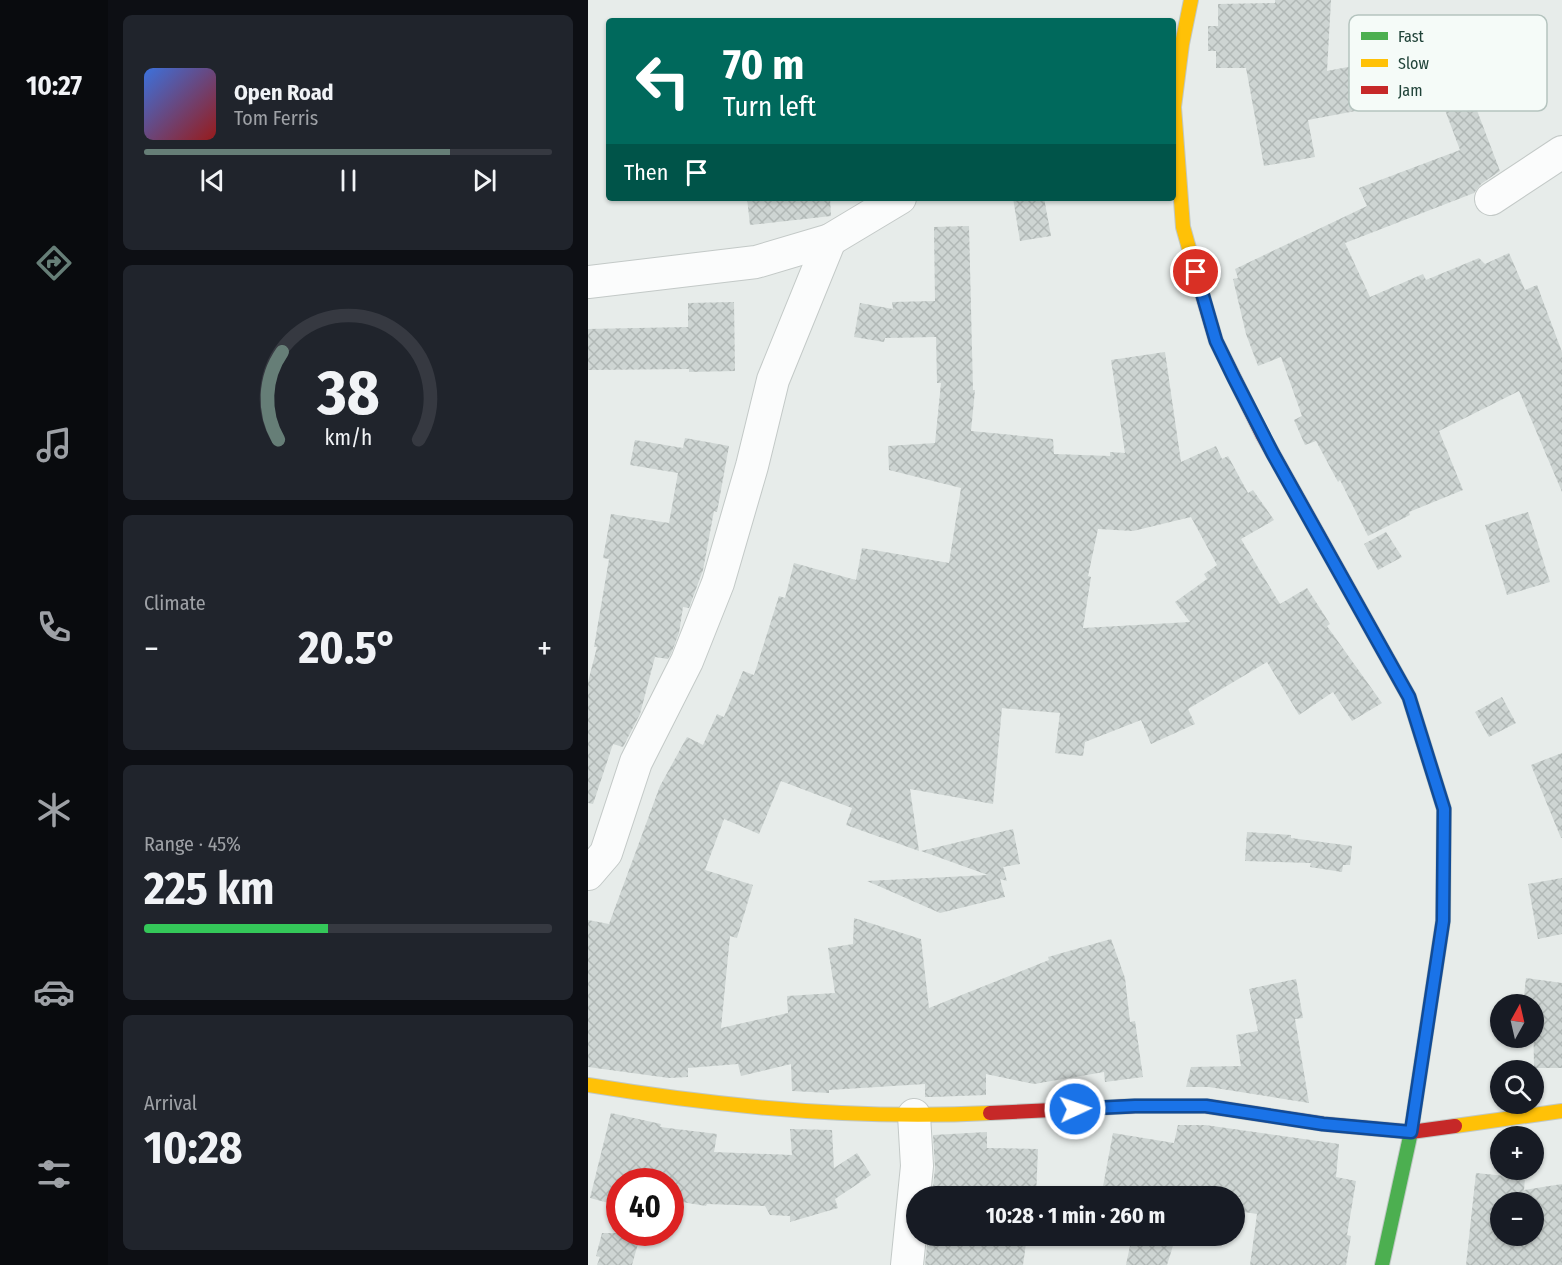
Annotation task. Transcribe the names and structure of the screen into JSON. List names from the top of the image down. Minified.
{"legend":["Fast","Slow","Jam"],"north":"top","page":{"tabs":"10:27","turn":["70 m","Turn left"],"song":["Open Road","Tom Ferris"],"then":"Then","tile":["Climate",["Range · 45%","225 km"],["Arrival","10:28"]],"heat":["−","20.5°","+"],"map_buttons":["+","−"],"limit":"40","trip":"10:28 · 1 min · 260 m","gauge":["38","km/h"]}}
